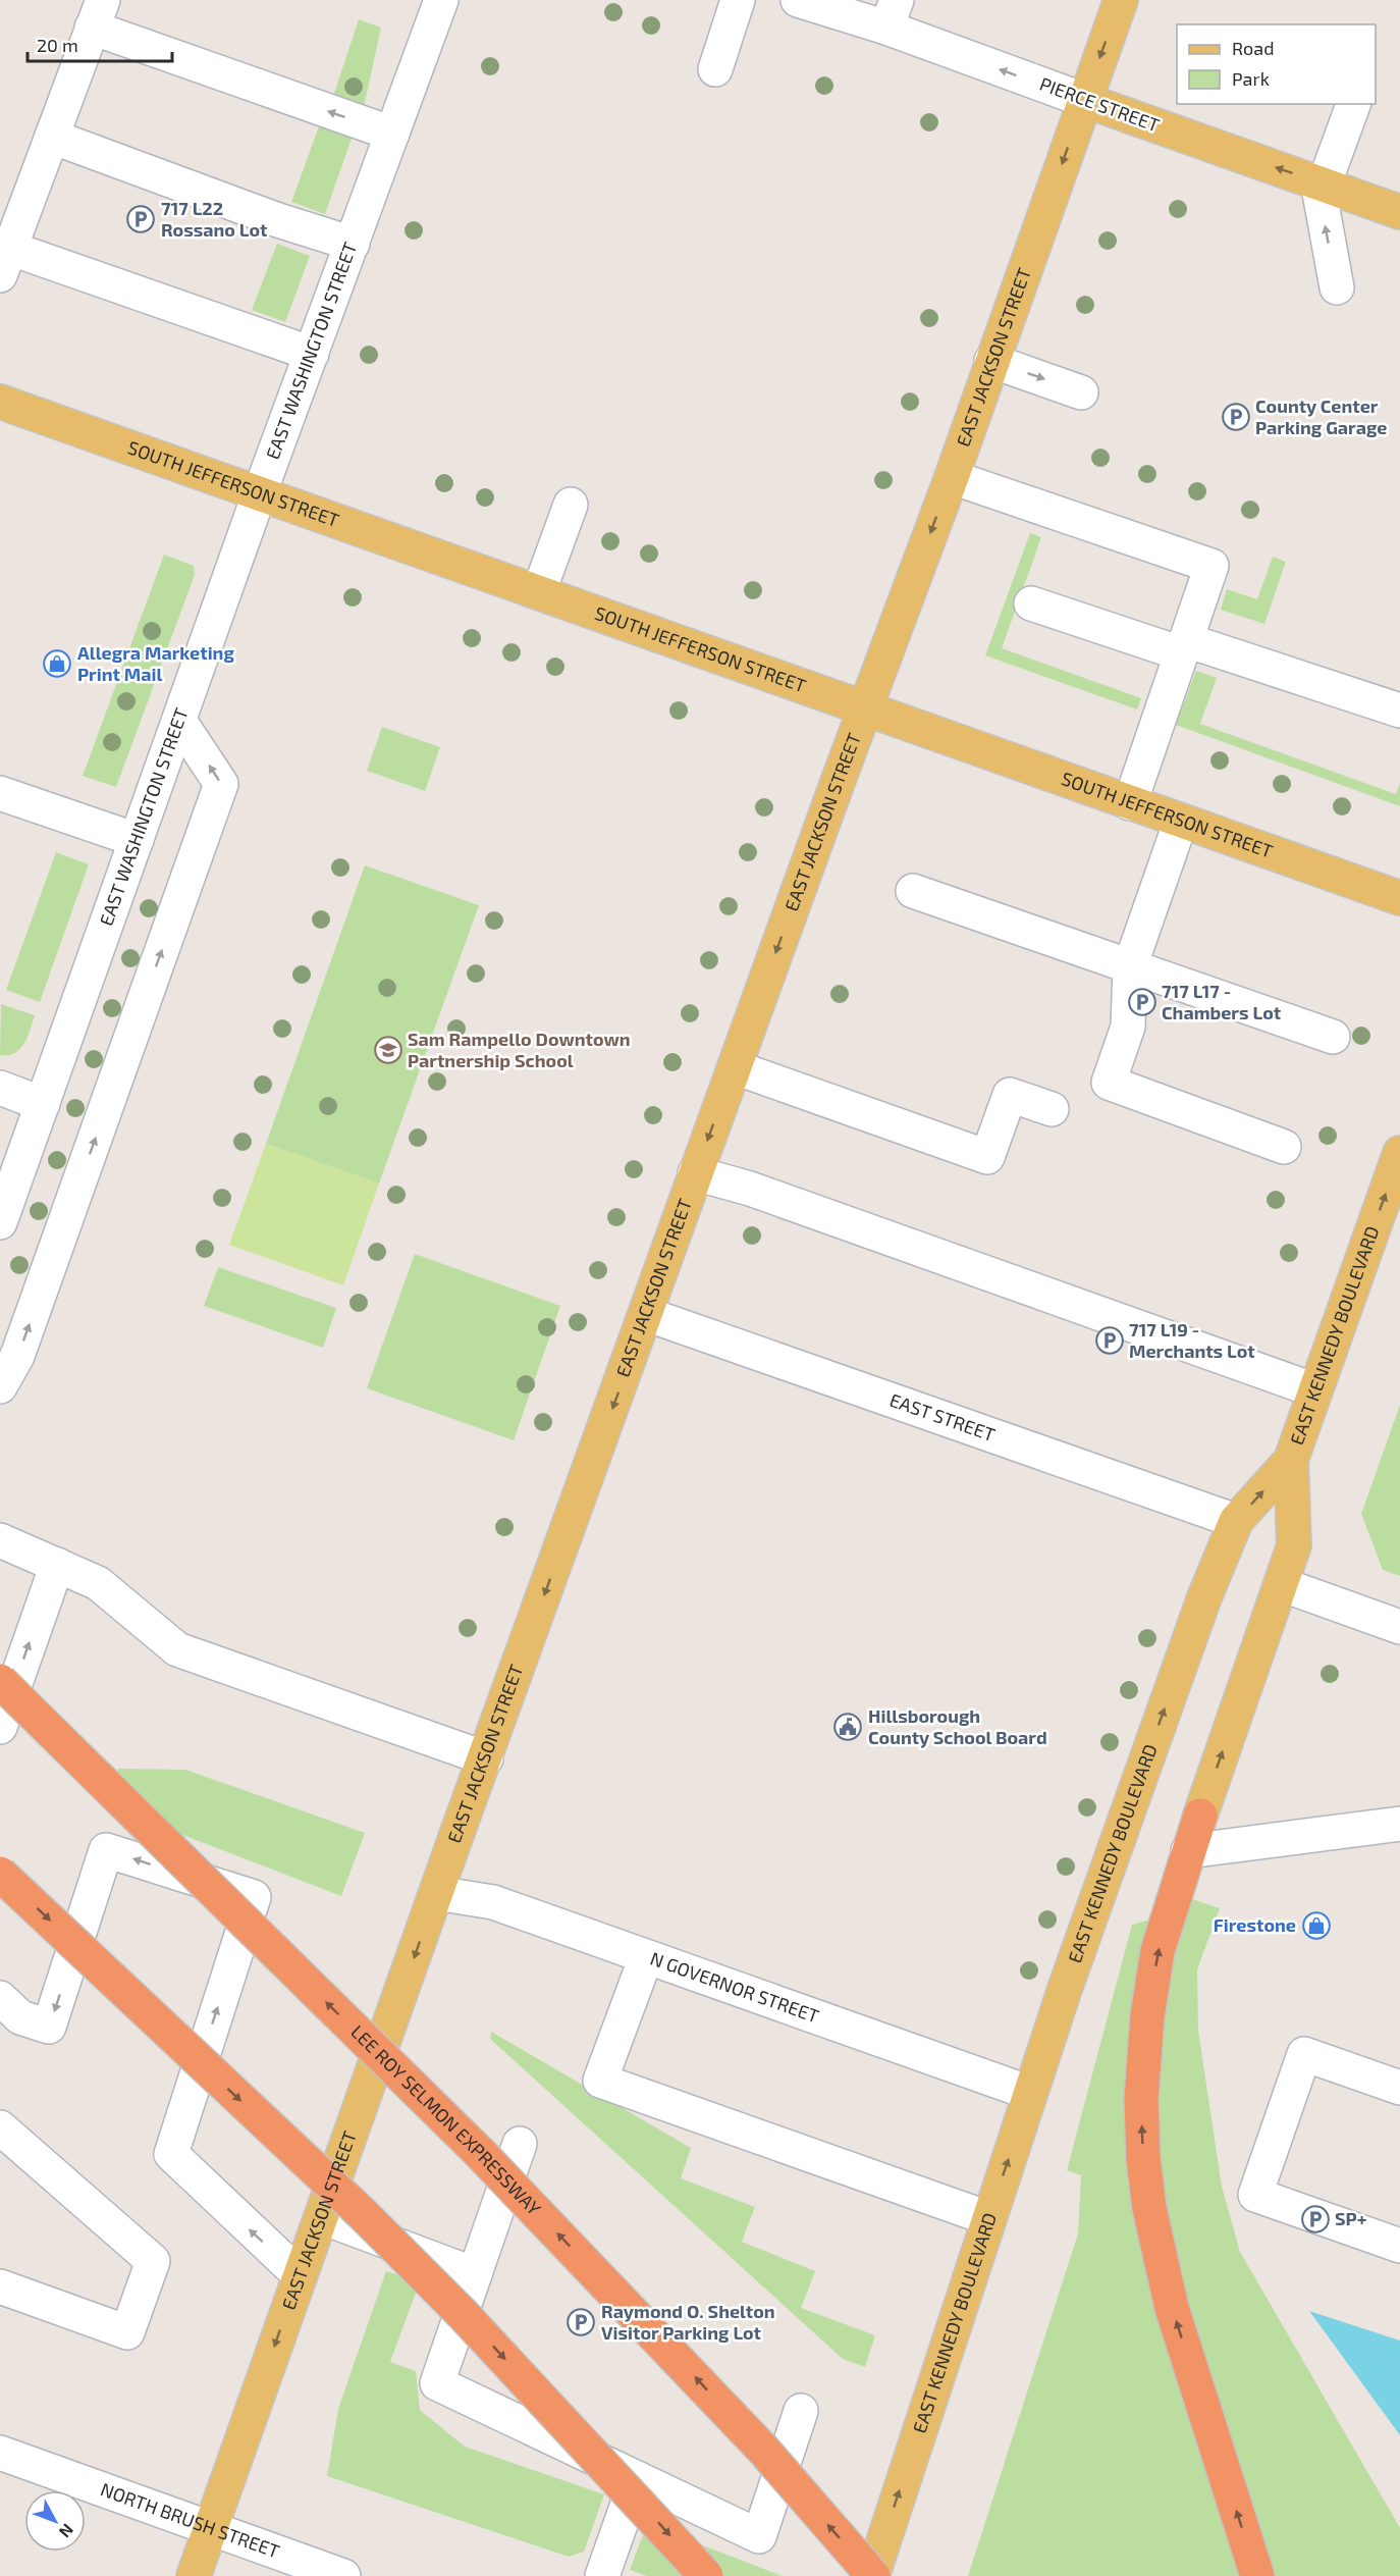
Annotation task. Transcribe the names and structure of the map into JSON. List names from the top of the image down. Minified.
{"streets":{"highway":["LEE ROY SELMON EXPRESSWAY"],"main road":["PIERCE STREET","EAST JACKSON STREET","SOUTH JEFFERSON STREET","EAST KENNEDY BOULEVARD"],"street":["EAST WASHINGTON STREET","EAST STREET","N GOVERNOR STREET","NORTH BRUSH STREET"]},"crossings":[["PIERCE STREET","EAST JACKSON STREET"],["EAST WASHINGTON STREET","SOUTH JEFFERSON STREET"],["EAST JACKSON STREET","SOUTH JEFFERSON STREET"],["EAST JACKSON STREET","EAST STREET"],["EAST JACKSON STREET","N GOVERNOR STREET"],["EAST JACKSON STREET","NORTH BRUSH STREET"],["EAST KENNEDY BOULEVARD","EAST STREET"],["EAST KENNEDY BOULEVARD","N GOVERNOR STREET"],["EAST KENNEDY BOULEVARD","LEE ROY SELMON EXPRESSWAY"]],"one_way":["PIERCE STREET","EAST JACKSON STREET","EAST KENNEDY BOULEVARD"],"places":{"parking":["717 L22 Rossano Lot","County Center Parking Garage","717 L17 - Chambers Lot","717 L19 - Merchants Lot","SP+","Raymond O. Shelton Visitor Parking Lot"],"shop":["Allegra Marketing Print Mail","Firestone"],"school or university":["Sam Rampello Downtown Partnership School"],"public building":["Hillsborough County School Board"]},"legend":["Road","Park"],"scale_bar":"20 m","north":"bottom right"}
